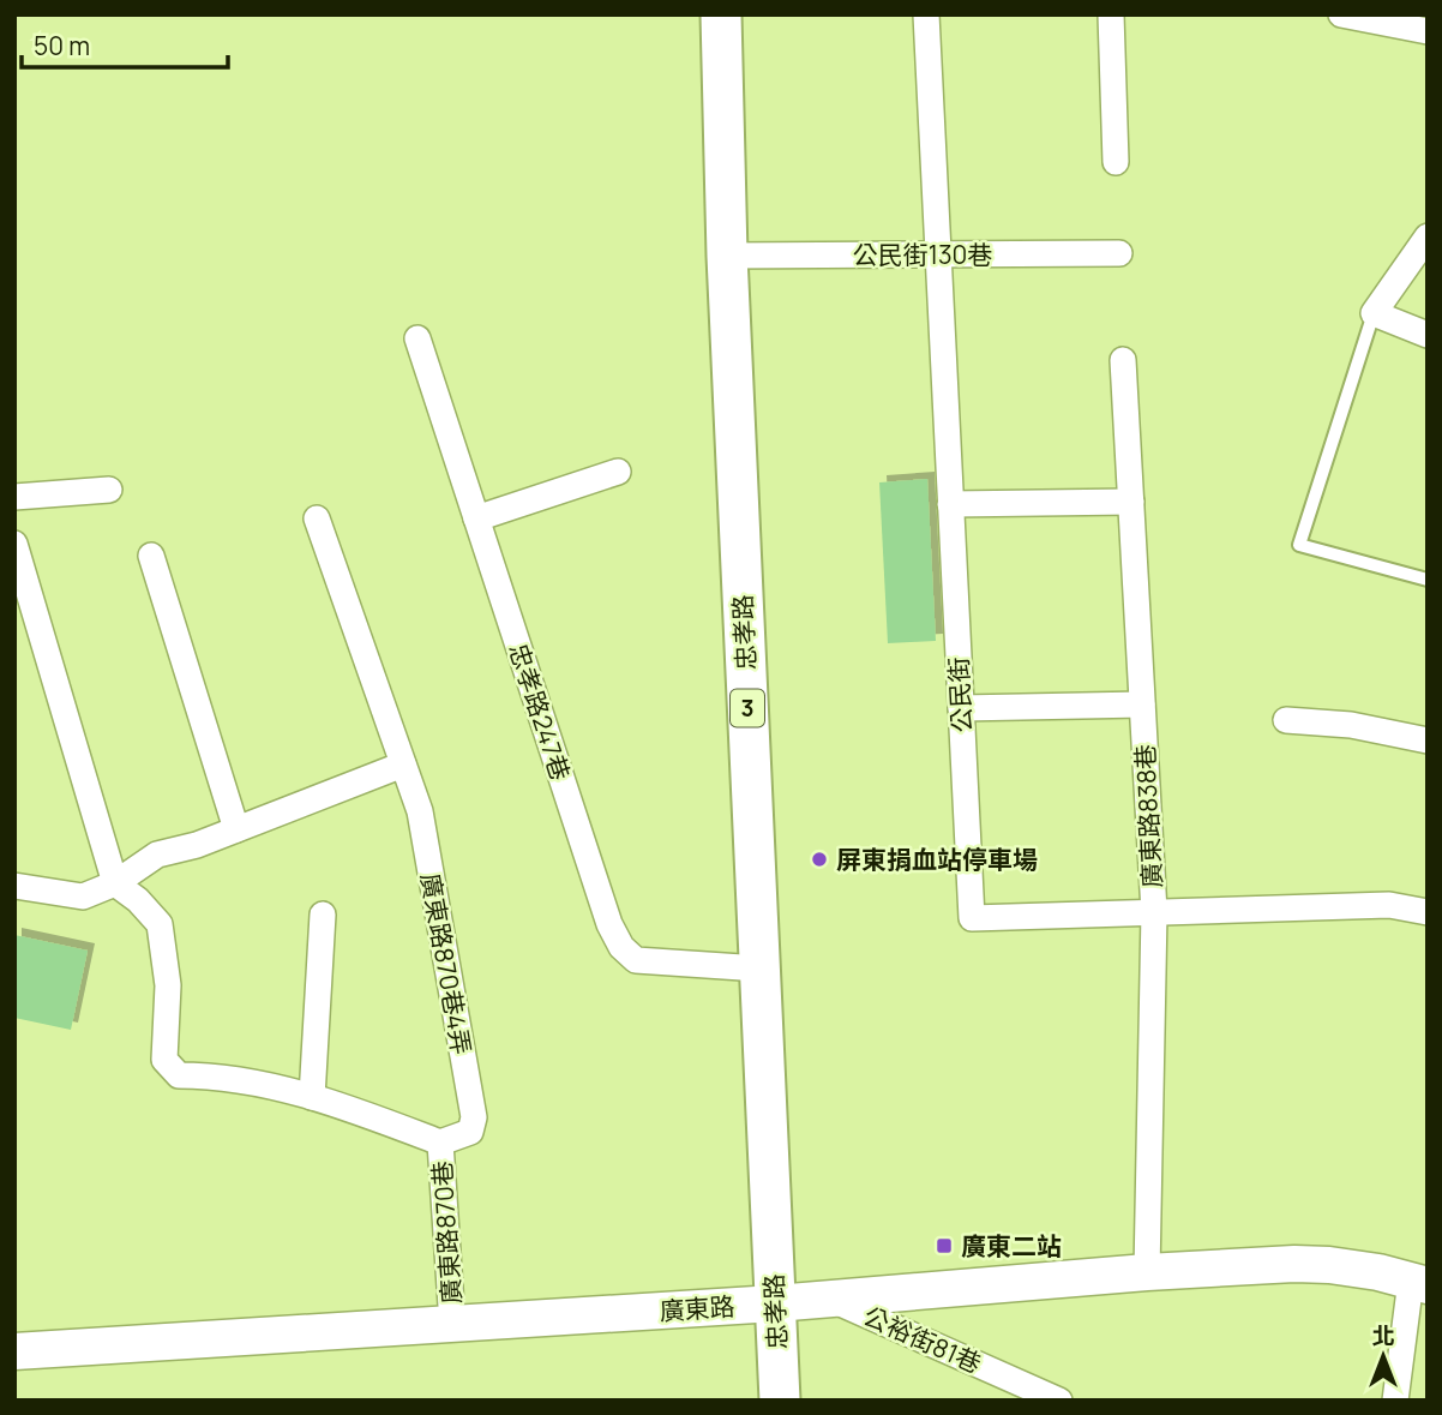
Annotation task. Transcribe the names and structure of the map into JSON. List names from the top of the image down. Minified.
{"streets":{"main road":["忠孝路","3"],"street":["公民街130巷","公民街","忠孝路247巷","廣東路838巷","廣東路870巷4弄","廣東路870巷","廣東路","公裕街81巷"]},"crossings":[["公民街130巷","忠孝路"],["公民街130巷","公民街"],["忠孝路","忠孝路247巷"],["忠孝路","廣東路"],["公民街","廣東路838巷"],["廣東路838巷","廣東路"],["廣東路870巷4弄","廣東路870巷"],["廣東路870巷","廣東路"],["廣東路","公裕街81巷"]],"places":{"other":["屏東捐血站停車場"],"transit":["廣東二站"]},"scale_bar":"50 m","north":"top"}
